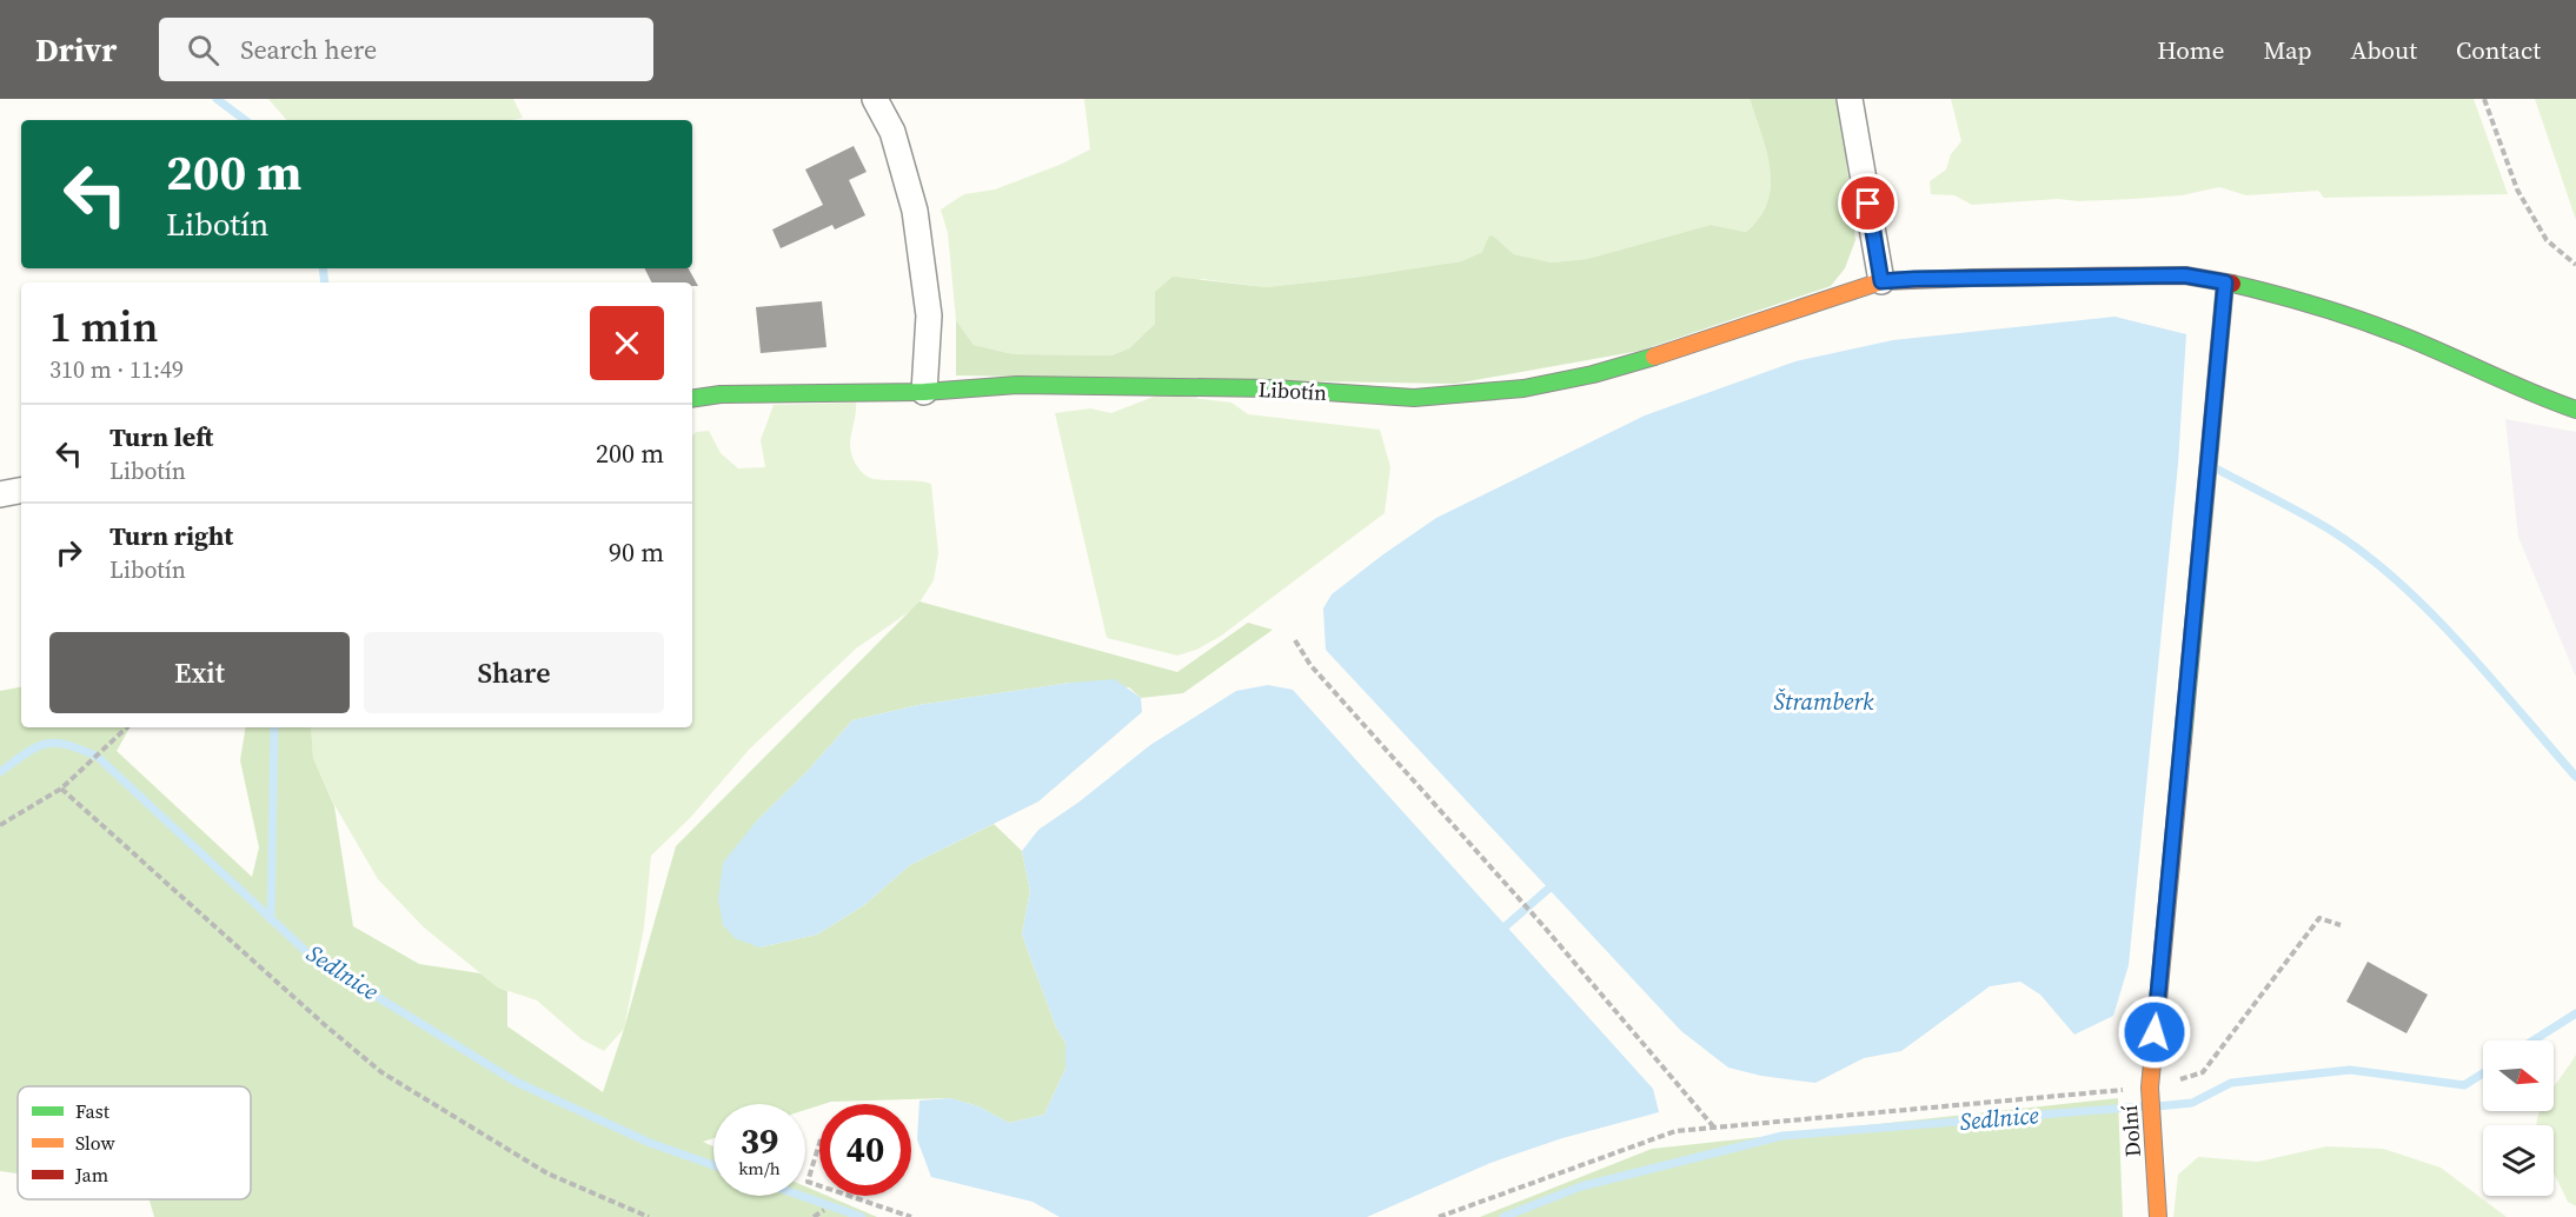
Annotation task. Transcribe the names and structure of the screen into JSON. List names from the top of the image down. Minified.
{"streets":{"street":["Libotín","Dolní"]},"crossings":[["Libotín","Dolní"]],"water":["Štramberk","Sedlnice"],"legend":["Fast","Slow","Jam"],"north":"right","page":{"header":"Drivr","search":"Search here","nav":["Home","Map","About","Contact"],"turn":["200 m","Libotín"],"heading":["1 min","310 m · 11:49"],"list":[{"name":"Turn left","note":"Libotín","value":"200 m"},{"name":"Turn right","note":"Libotín","value":"90 m"}],"buttons":["Exit","Share"],"speed":"39 km/h","limit":"40"}}
